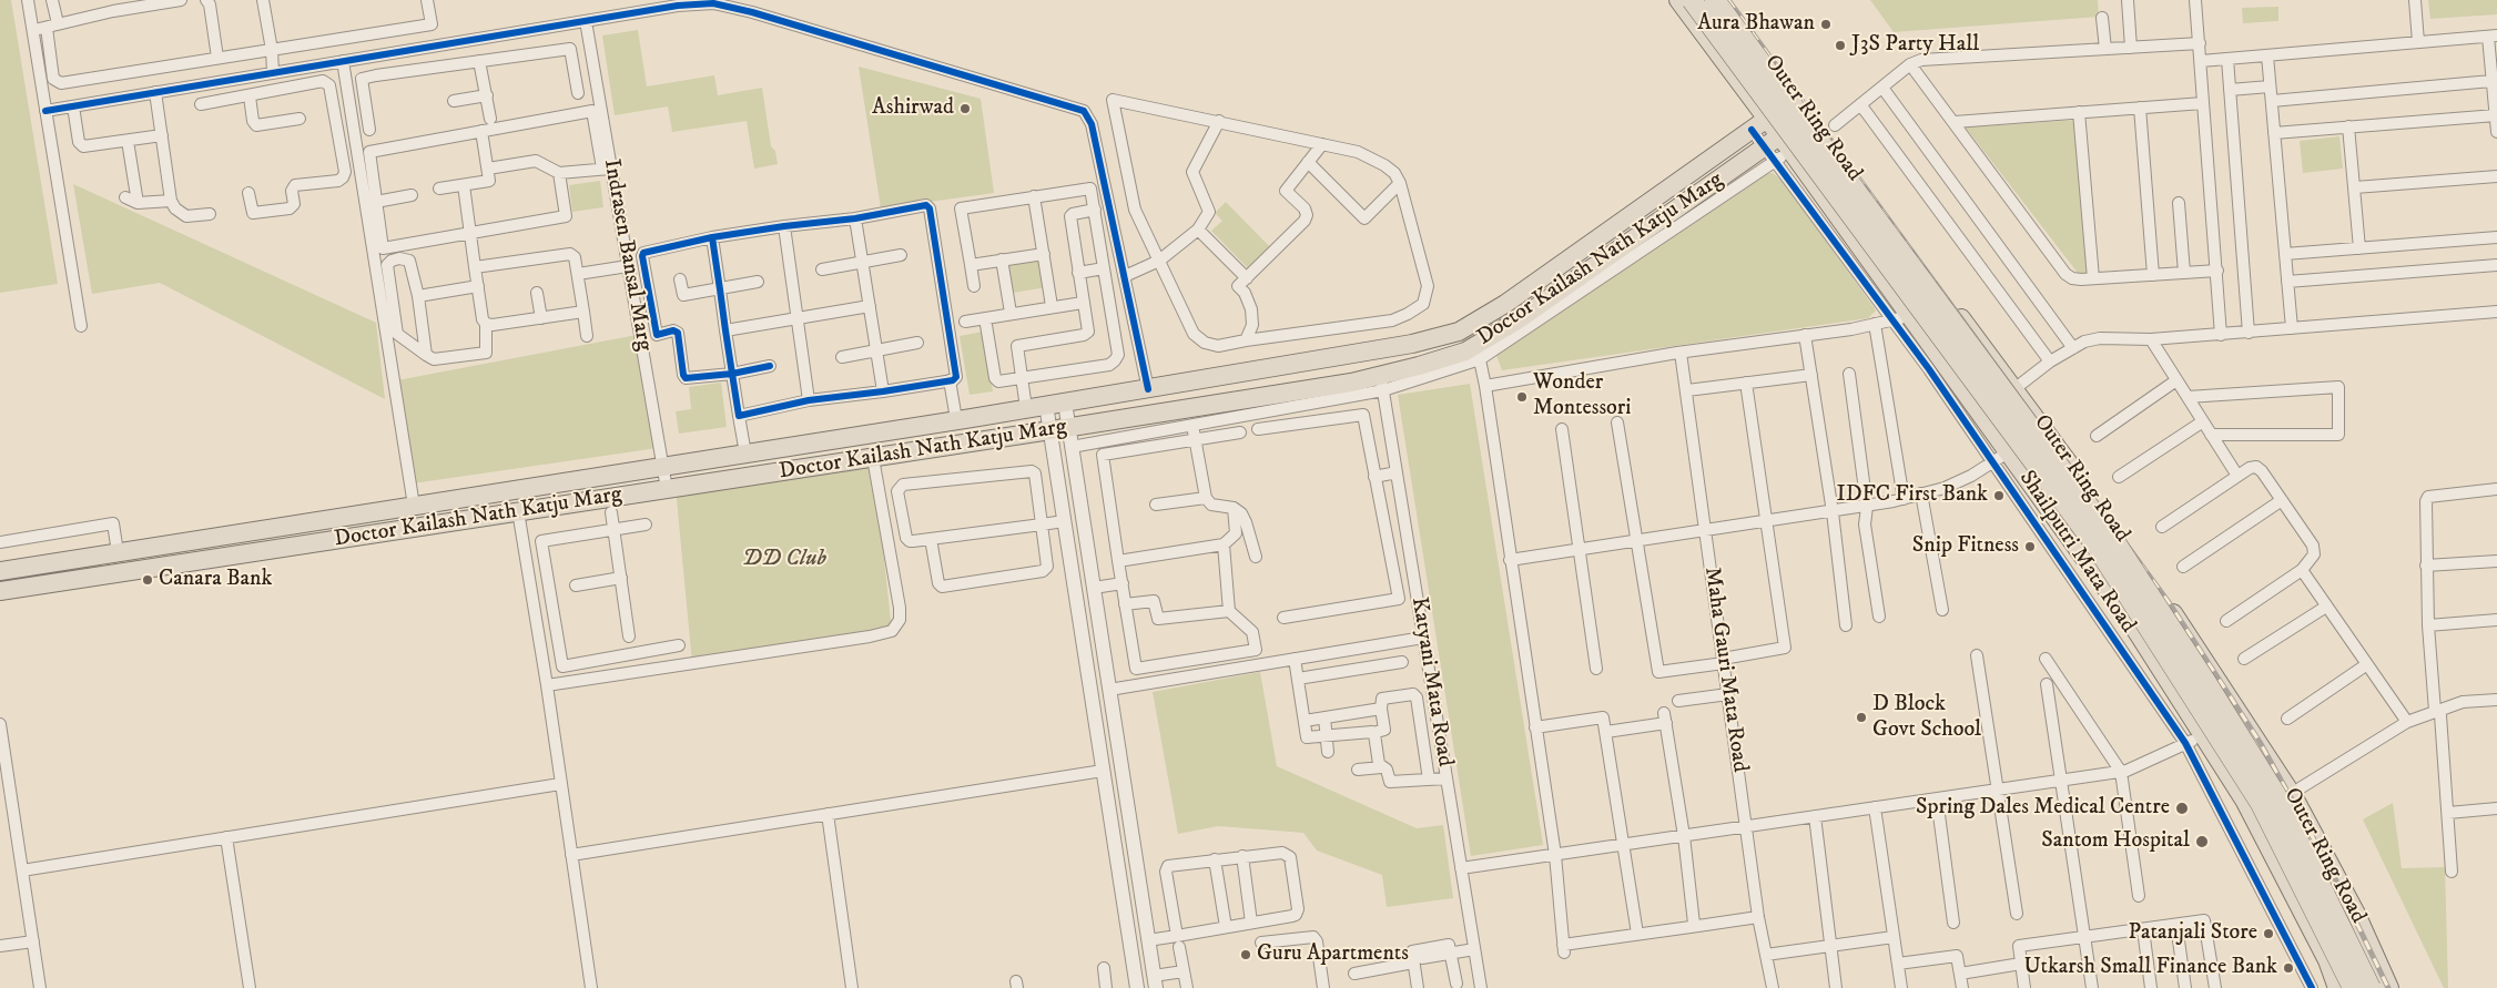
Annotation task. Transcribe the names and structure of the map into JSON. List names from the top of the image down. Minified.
{"streets":{"highway":["Outer Ring Road"],"main road":["Doctor Kailash Nath Katju Marg"],"street":["Indrasen Bansal Marg","Shailputri Mata Road","Maha Gauri Mata Road","Katyani Mata Road"]},"crossings":[["Outer Ring Road","Doctor Kailash Nath Katju Marg"],["Outer Ring Road","Shailputri Mata Road"],["Indrasen Bansal Marg","Doctor Kailash Nath Katju Marg"],["Doctor Kailash Nath Katju Marg","Katyani Mata Road"]],"parks":["DD Club"],"places":["Aura Bhawan","J3S Party Hall","Ashirwad","Wonder Montessori","IDFC First Bank","Snip Fitness","Canara Bank","D Block Govt School","Spring Dales Medical Centre","Santom Hospital","Patanjali Store","Guru Apartments","Utkarsh Small Finance Bank"]}
